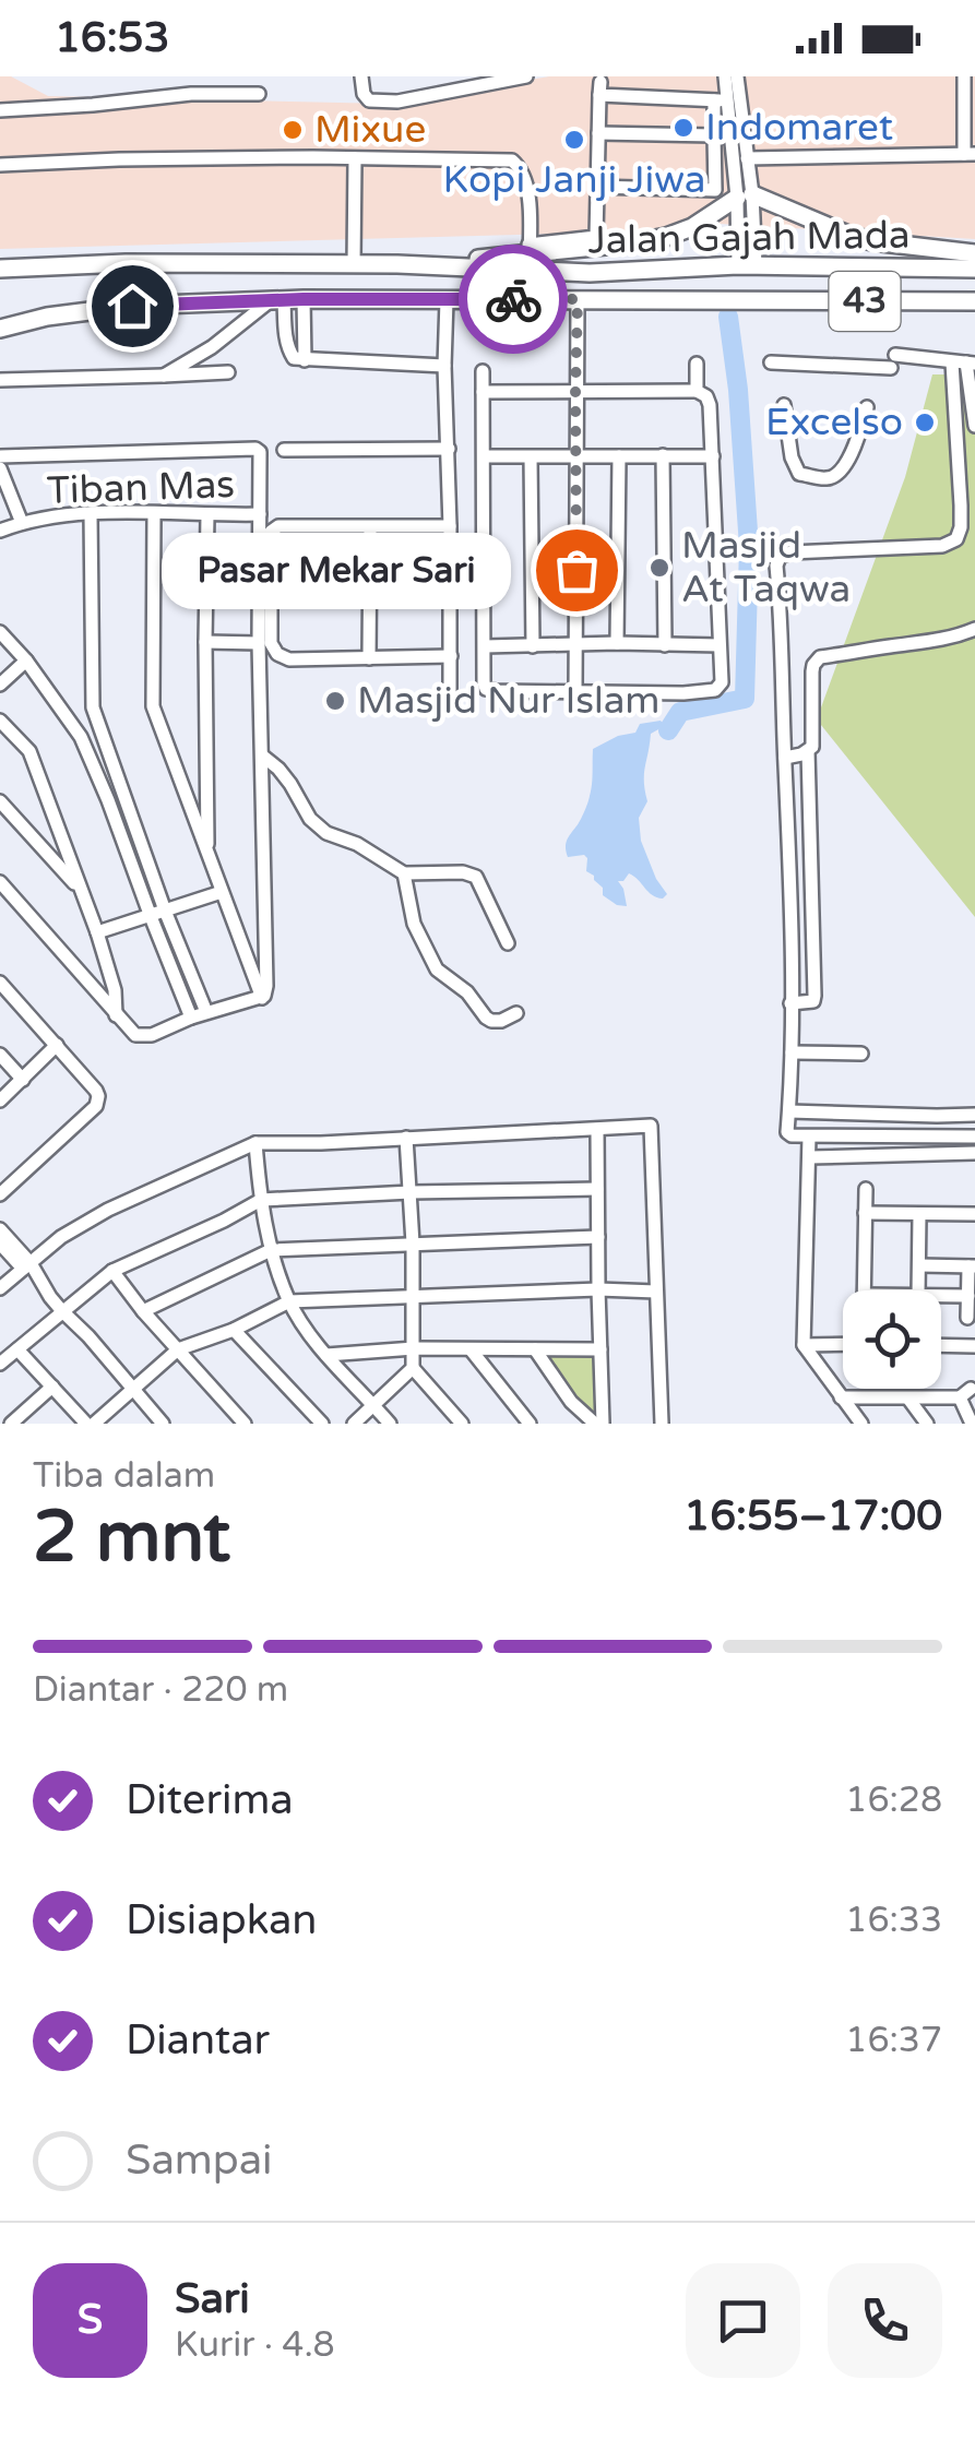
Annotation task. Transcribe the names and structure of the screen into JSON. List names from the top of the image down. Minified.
{"streets":{"highway":["Jalan Gajah Mada","43"],"street":["Tiban Mas"]},"places":["Indomaret","Mixue","Kopi Janji Jiwa","Excelso","Masjid At Taqwa","Pasar Mekar Sari","Masjid Nur Islam"],"page":{"status":"16:53","bubble":"Pasar Mekar Sari","heading":["2 mnt","Tiba dalam","16:55–17:00"],"panel":["Sari","Kurir · 4.8"],"bar":"Diantar · 220 m","list":[["Diterima","16:28"],["Disiapkan","16:33"],["Diantar","16:37"],"Sampai"],"round":"S"}}
